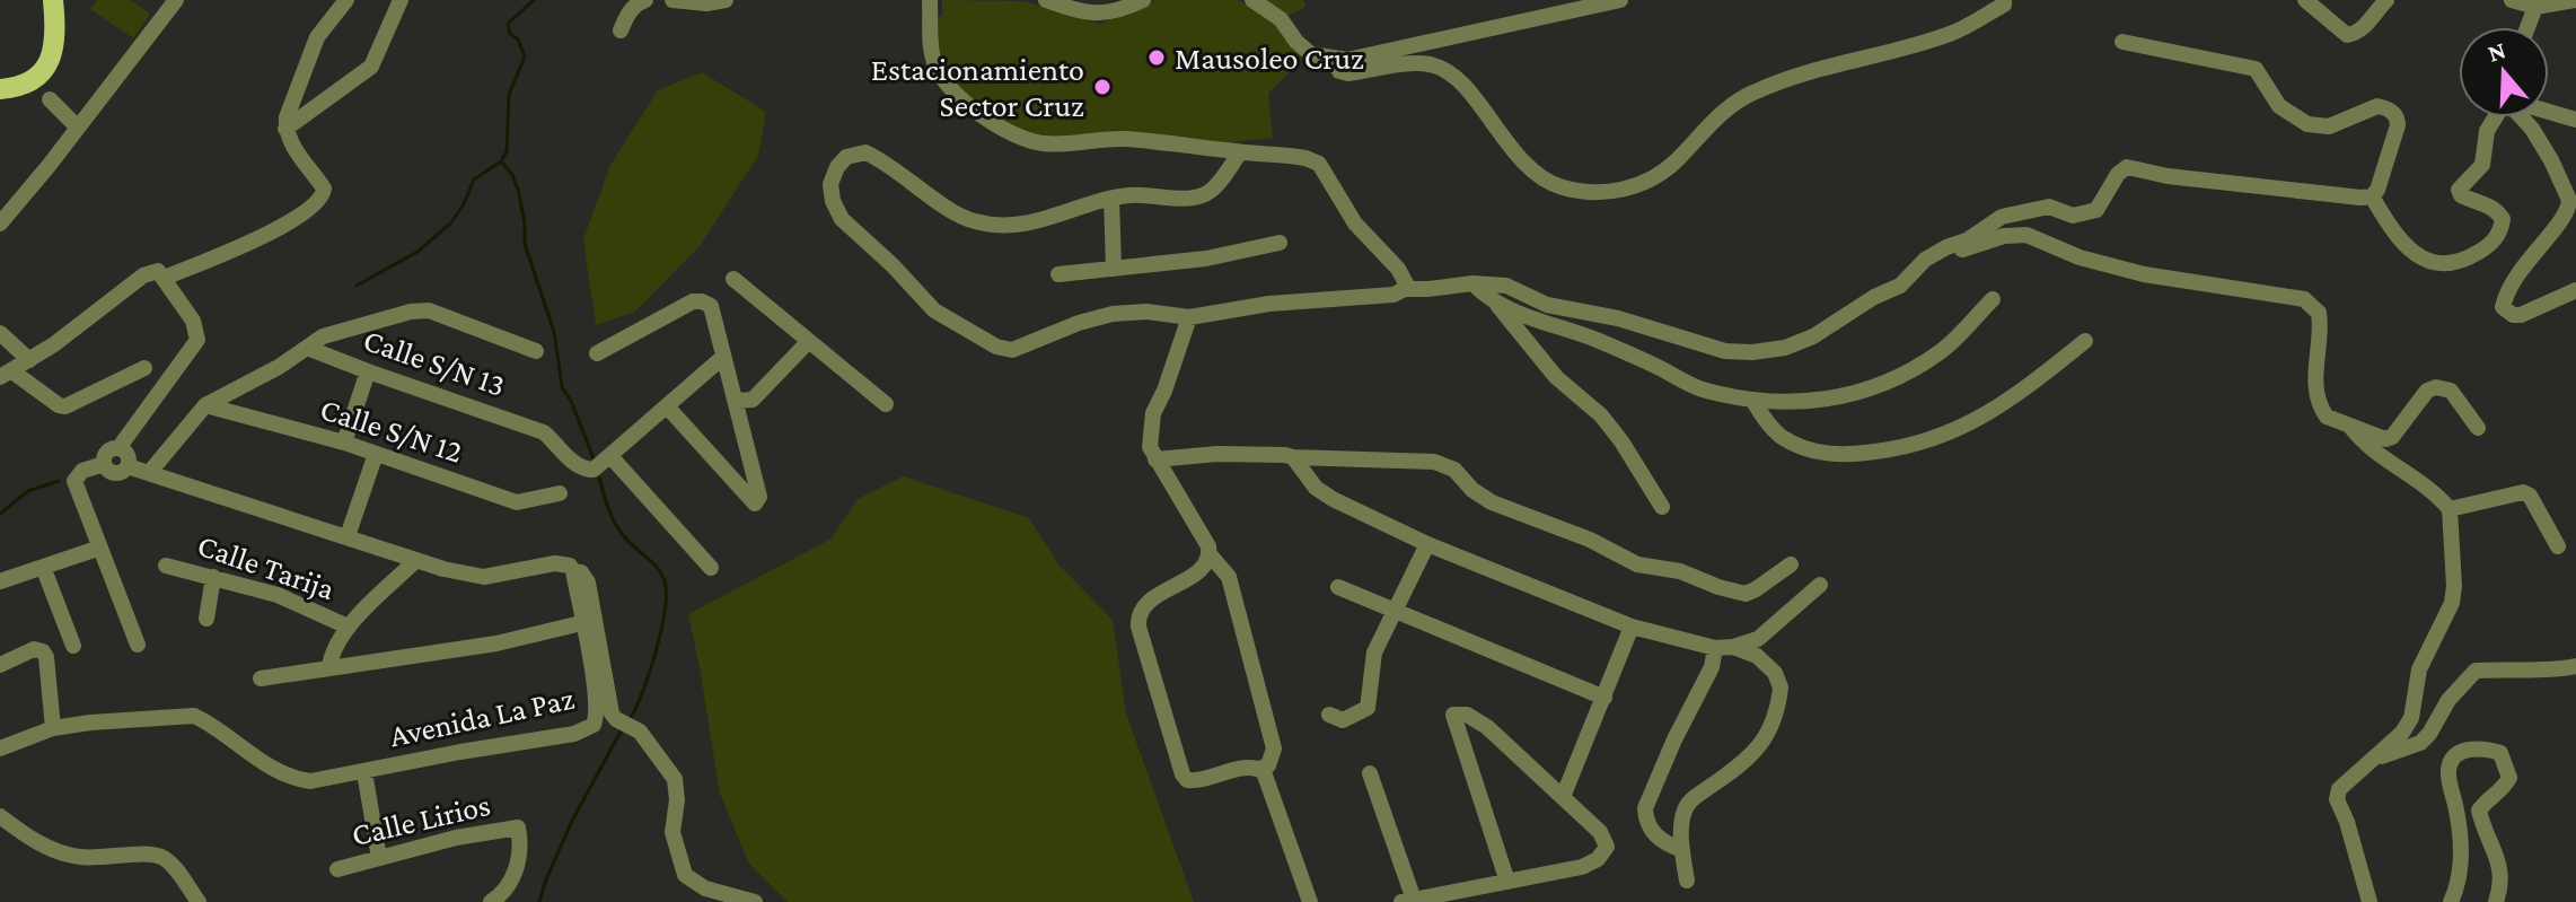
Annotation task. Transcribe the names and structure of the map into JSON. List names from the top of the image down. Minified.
{"streets":{"street":["Calle S/N 13","Calle S/N 12","Calle Tarija","Avenida La Paz","Calle Lirios"]},"places":["Mausoleo Cruz","Estacionamiento Sector Cruz"],"north":"top"}
